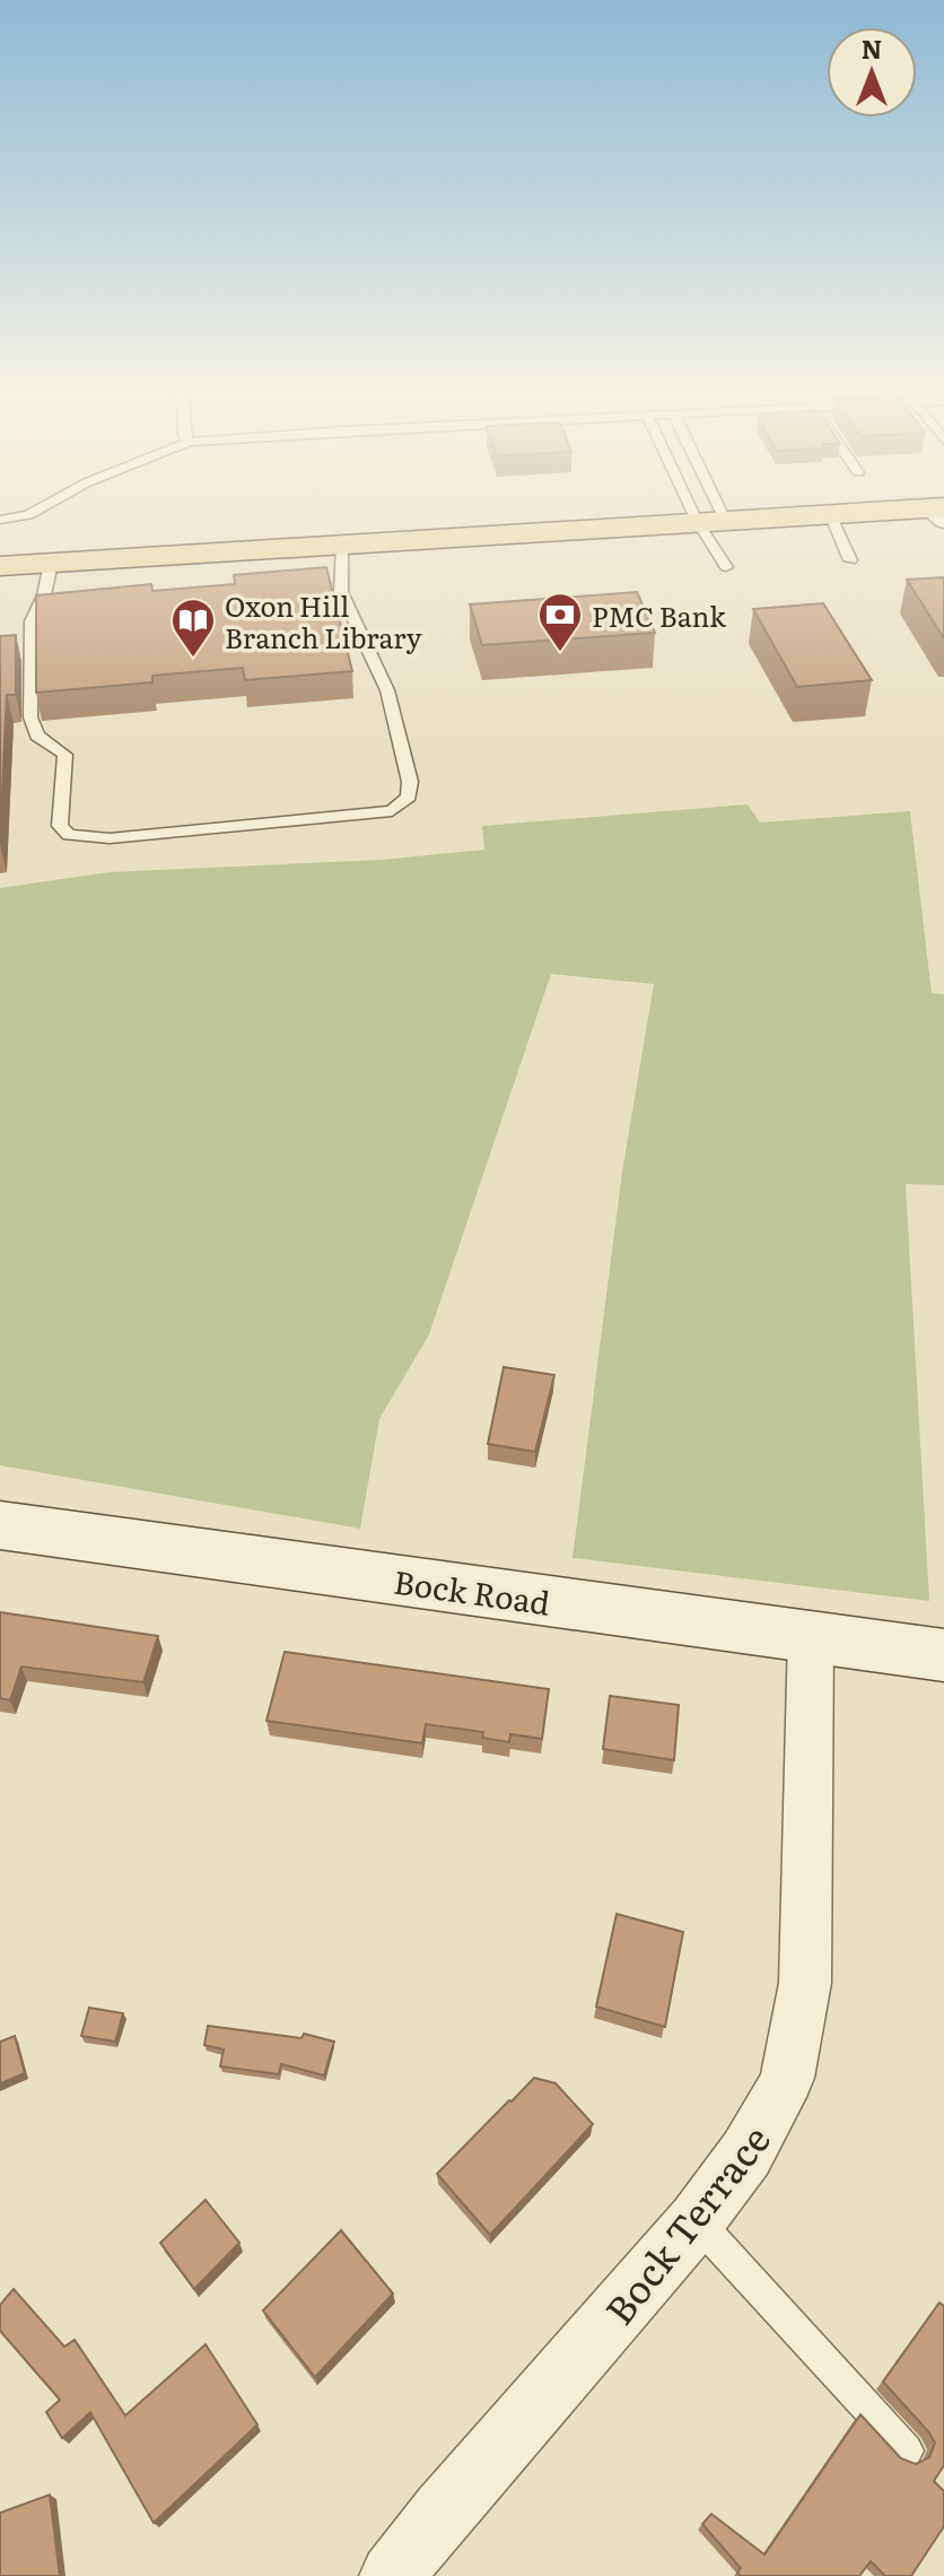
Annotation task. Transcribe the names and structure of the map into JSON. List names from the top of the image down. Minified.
{"streets":{"main road":["Bock Road"],"street":["Bock Terrace"]},"crossings":[["Bock Road","Bock Terrace"]],"places":{"bank":["PMC Bank"],"library":["Oxon Hill Branch Library"]},"north":"top"}
